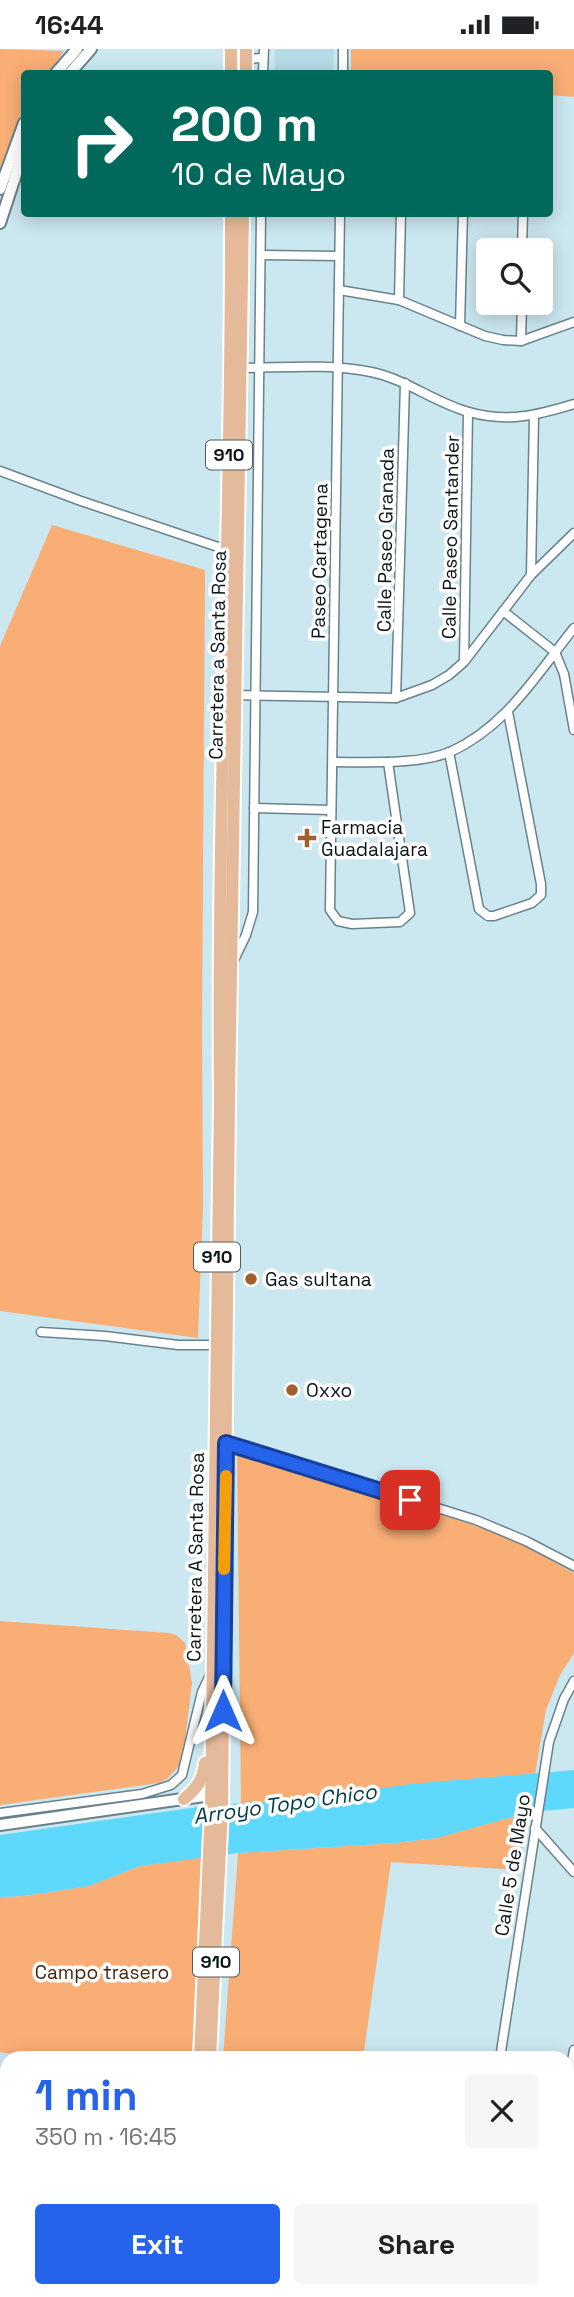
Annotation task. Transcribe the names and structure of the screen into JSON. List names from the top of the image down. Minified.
{"streets":{"main road":["910","Carretera a Santa Rosa","Carretera A Santa Rosa"],"street":["Calle Paseo Santander","Calle Paseo Granada","Paseo Cartagena","Calle 5 de Mayo"]},"crossings":[["Carretera a Santa Rosa","Carretera A Santa Rosa"]],"water":["Arroyo Topo Chico"],"parks":["Campo trasero"],"places":{"health":["Farmacia Guadalajara"],"other":["Gas sultana","Oxxo"]},"page":{"status":"16:44","turn":["200 m","10 de Mayo"],"heading":["1 min","350 m · 16:45"],"buttons":["Exit","Share"]}}
